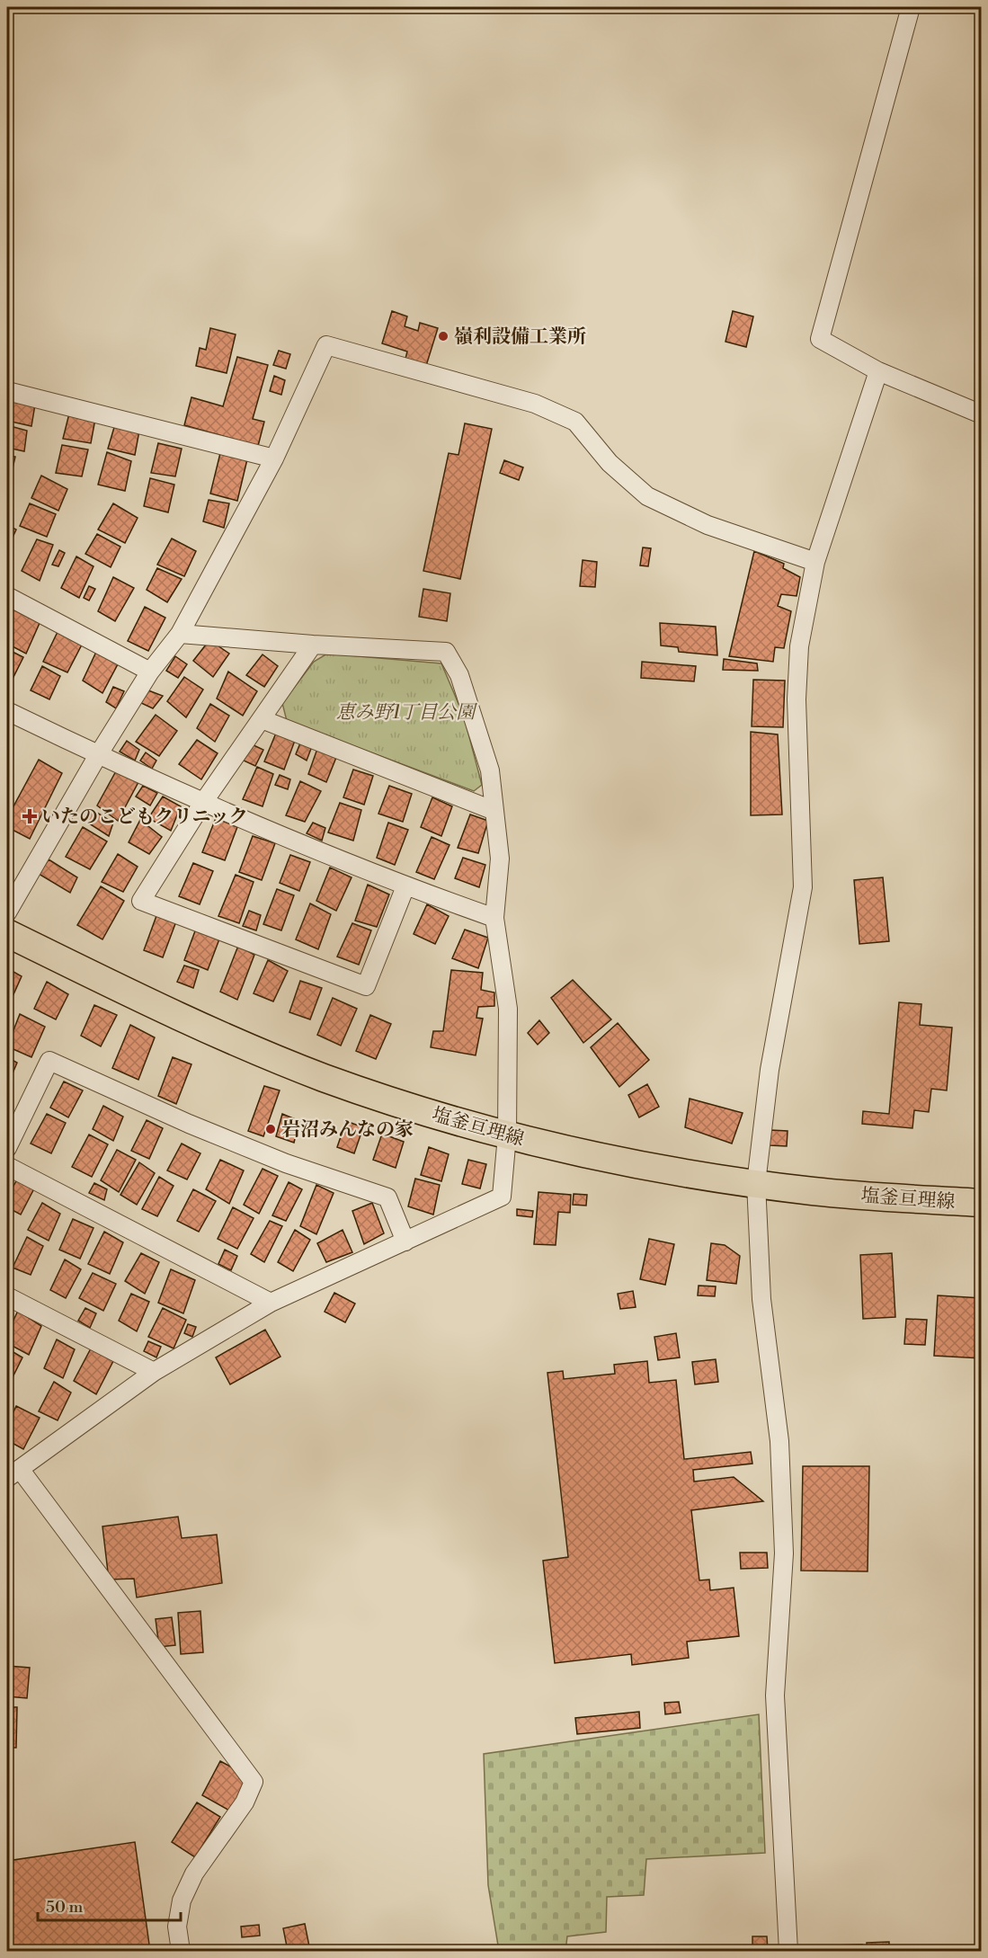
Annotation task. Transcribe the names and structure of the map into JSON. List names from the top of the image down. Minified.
{"streets":{"main road":["塩釜亘理線"]},"parks":["恵み野1丁目公園"],"places":{"other":["嶺利設備工業所","岩沼みんなの家"],"health":["いたのこどもクリニック"]},"scale_bar":"50 m"}
